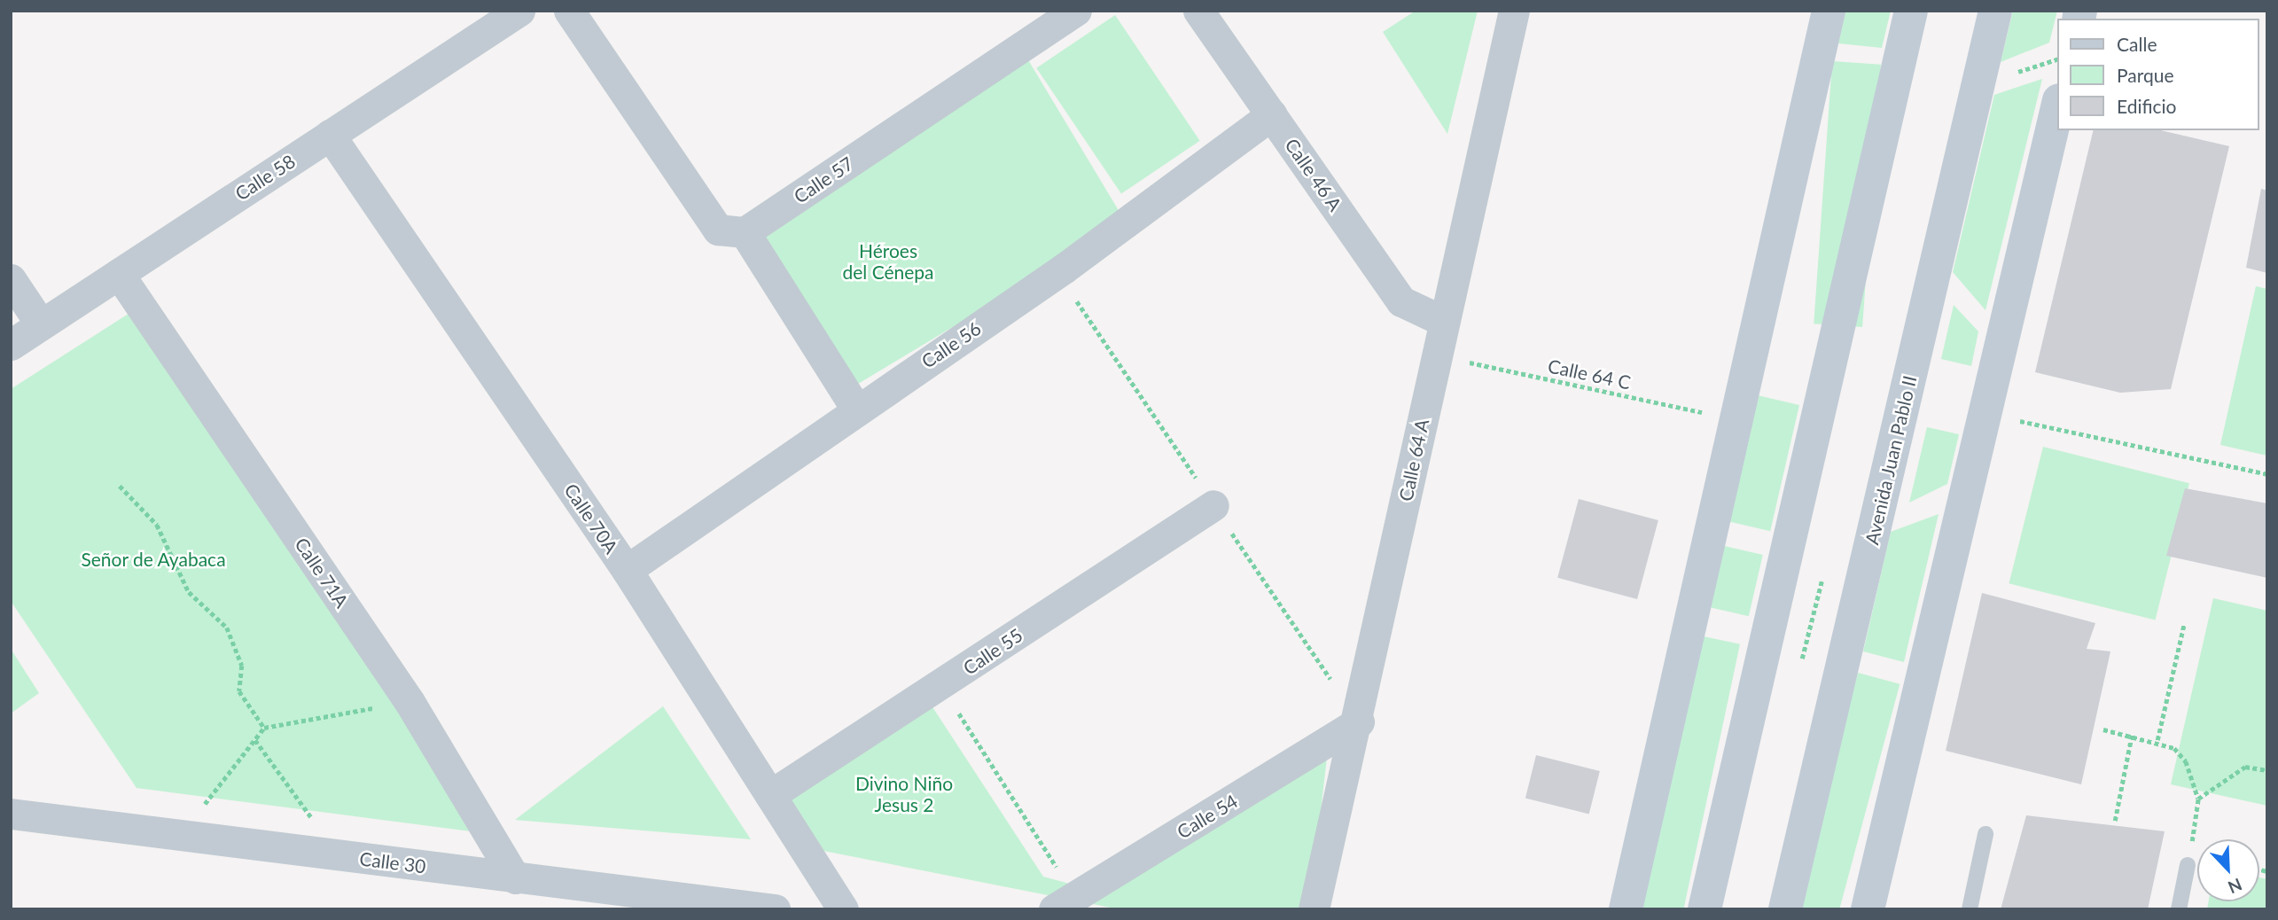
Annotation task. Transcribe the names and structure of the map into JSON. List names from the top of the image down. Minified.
{"streets":{"main road":["Avenida Juan Pablo II"],"street":["Calle 46 A","Calle 58","Calle 57","Calle 56","Calle 64 A","Calle 70A","Calle 71A","Calle 55","Calle 54","Calle 30"],"path":["Calle 64 C"]},"crossings":[["Calle 46 A","Calle 56"],["Calle 46 A","Calle 64 A"],["Calle 58","Calle 70A"],["Calle 58","Calle 71A"],["Calle 56","Calle 70A"],["Calle 64 C","Calle 64 A"],["Calle 64 A","Calle 54"],["Calle 70A","Calle 55"],["Calle 71A","Calle 30"]],"parks":["Héroes del Cénepa","Señor de Ayabaca","Divino Niño Jesus 2"],"legend":["Calle","Parque","Edificio"],"north":"bottom right"}
